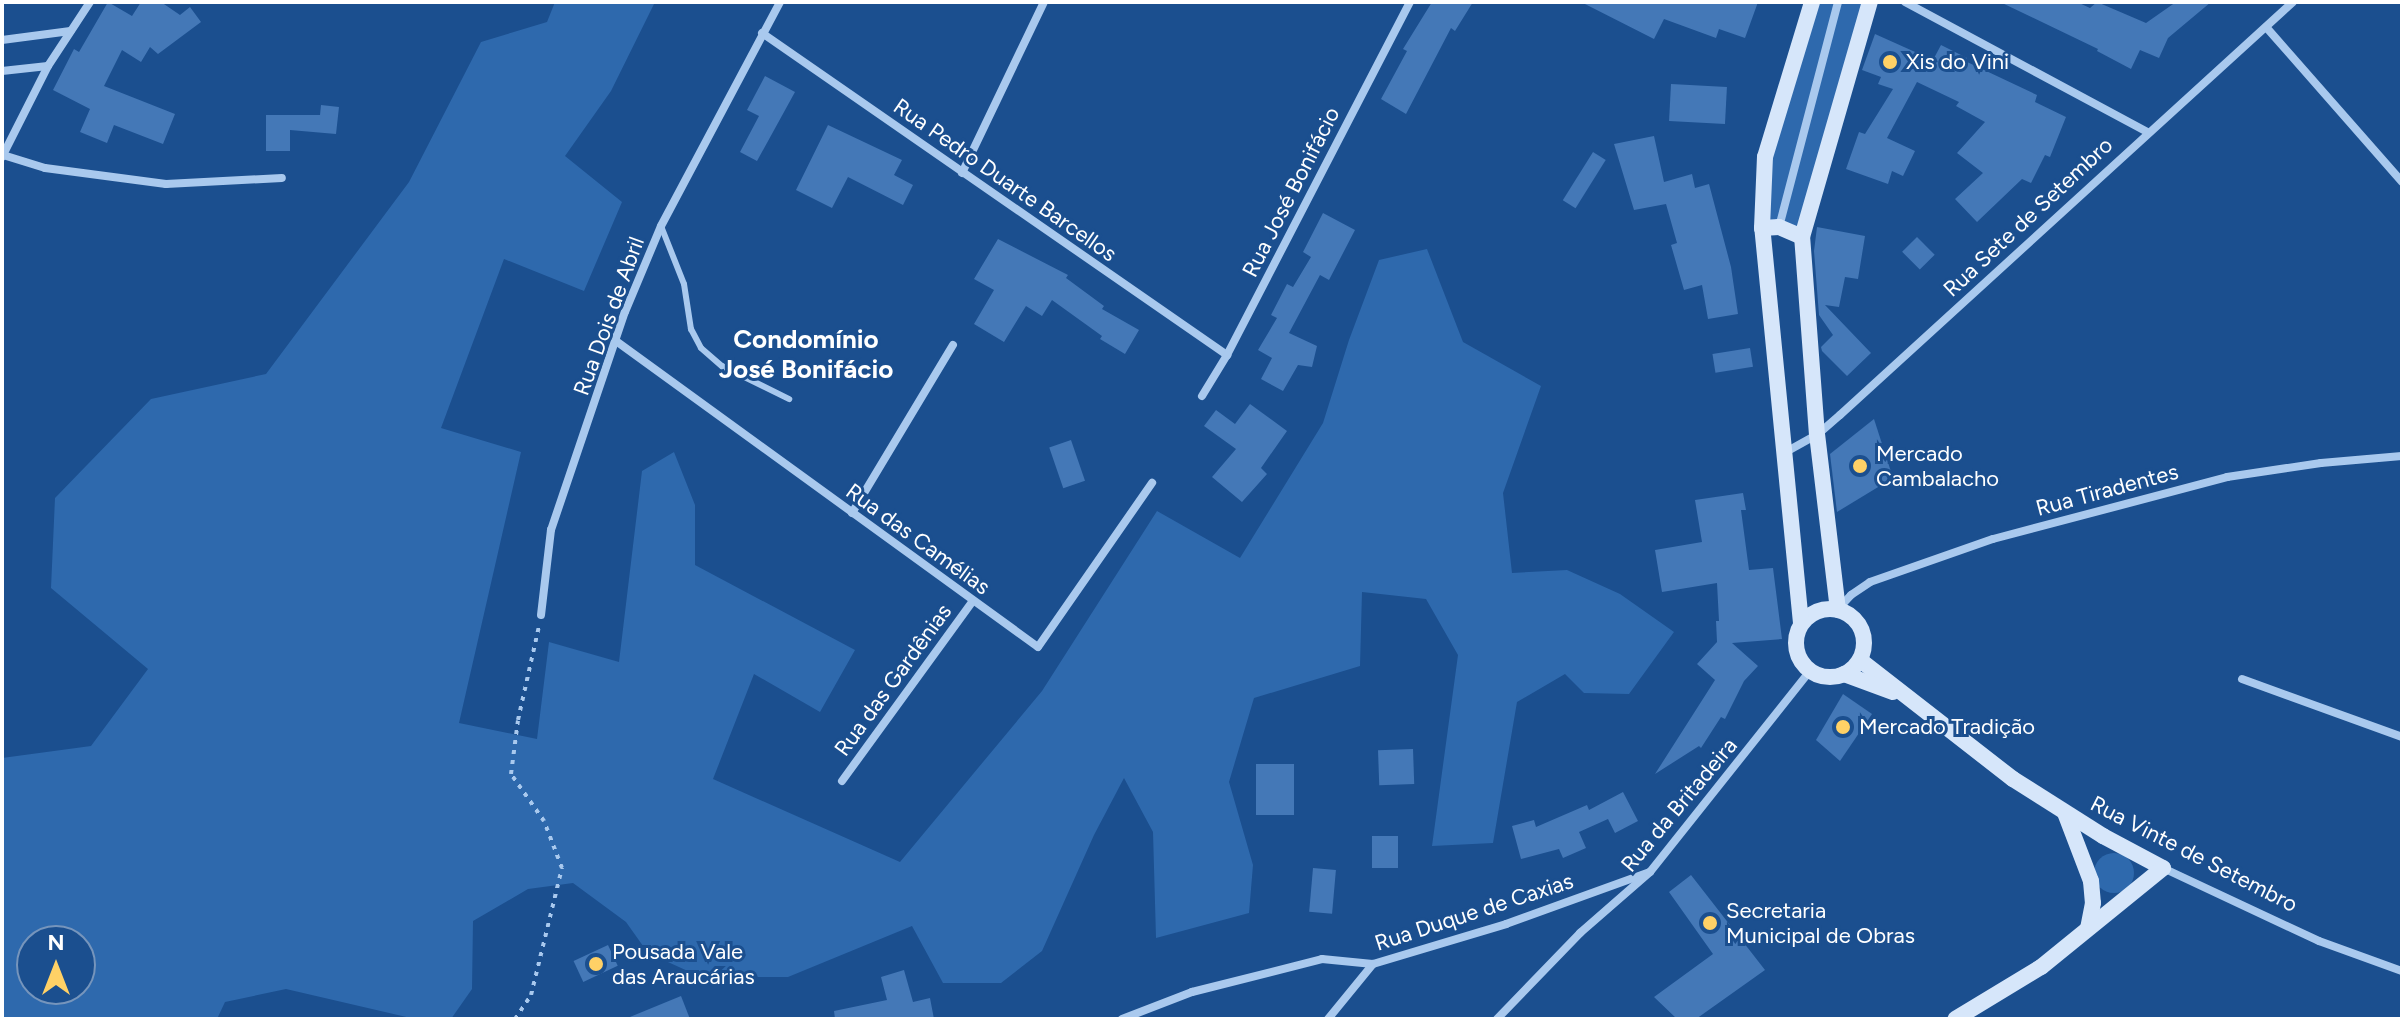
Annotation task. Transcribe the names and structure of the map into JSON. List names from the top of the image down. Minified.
{"streets":{"street":["Rua Pedro Duarte Barcellos","Rua José Bonifácio","Rua Sete de Setembro","Rua Dois de Abril","Rua Tiradentes","Rua das Camélias","Rua das Gardênias","Rua da Britadeira","Rua Vinte de Setembro","Rua Duque de Caxias"]},"crossings":[["Rua Pedro Duarte Barcellos","Rua José Bonifácio"],["Rua Pedro Duarte Barcellos","Rua Dois de Abril"],["Rua Dois de Abril","Rua das Camélias"],["Rua Tiradentes","Rua da Britadeira"],["Rua Tiradentes","Rua Vinte de Setembro"],["Rua das Camélias","Rua das Gardênias"],["Rua da Britadeira","Rua Vinte de Setembro"],["Rua da Britadeira","Rua Duque de Caxias"]],"districts":["Condomínio José Bonifácio"],"places":["Xis do Vini","Mercado Cambalacho","Mercado Tradição","Secretaria Municipal de Obras","Pousada Vale das Araucárias"],"north":"top"}
